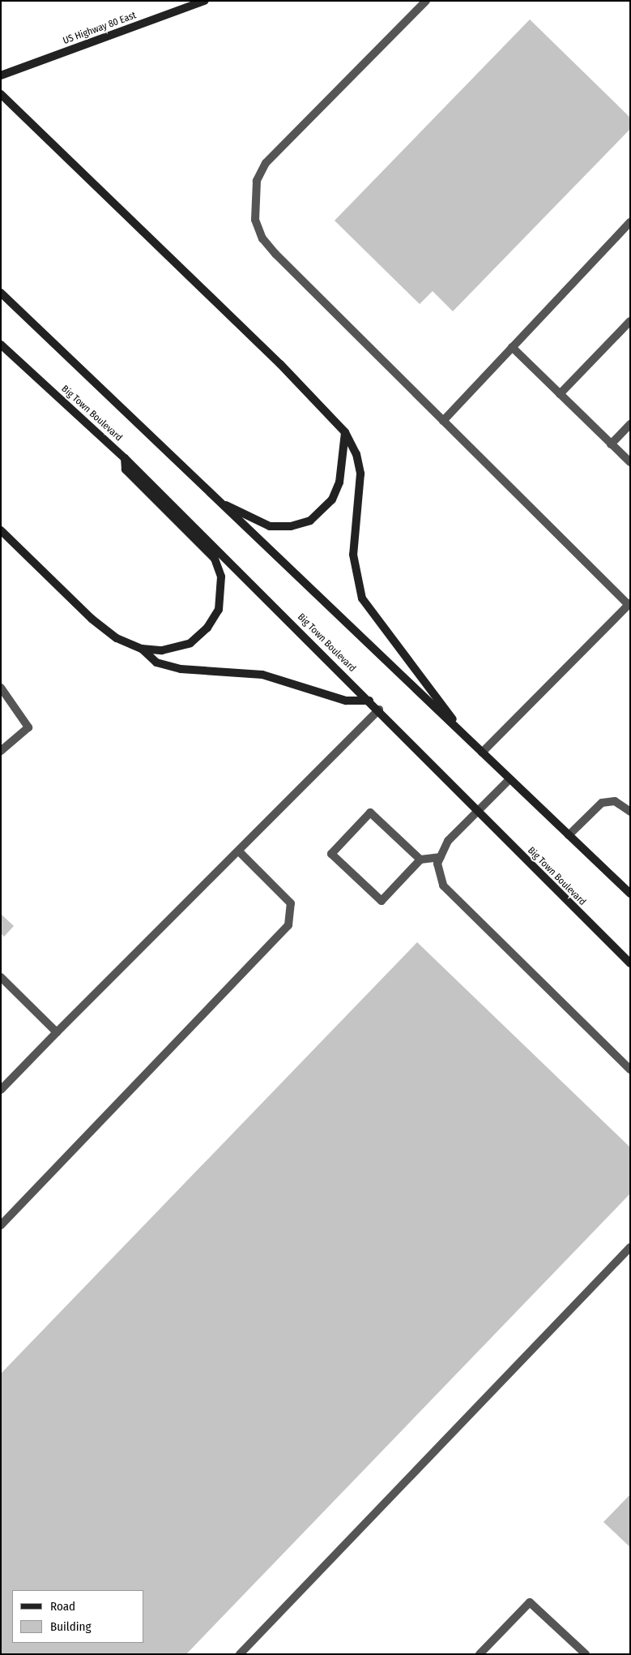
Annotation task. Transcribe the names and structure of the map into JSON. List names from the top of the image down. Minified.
{"streets":{"main road":["US Highway 80 East","Big Town Boulevard"]},"legend":["Road","Building"]}
